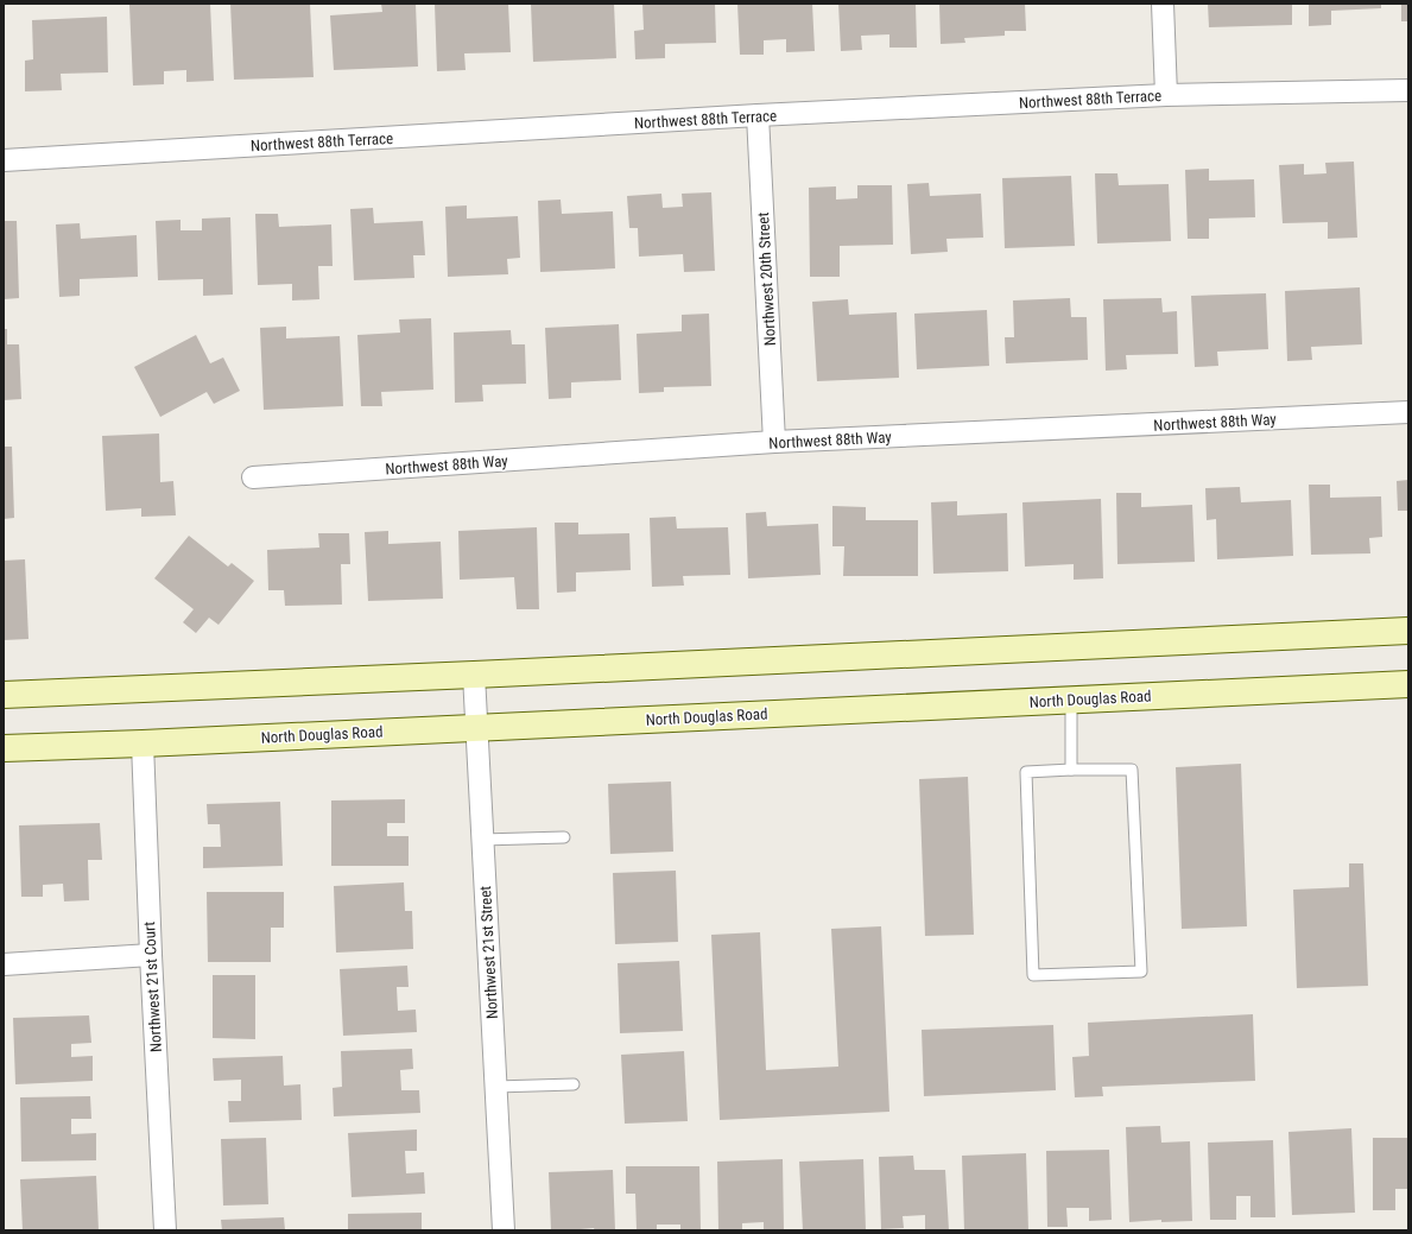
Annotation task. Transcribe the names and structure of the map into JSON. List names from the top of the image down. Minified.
{"streets":{"main road":["North Douglas Road"],"street":["Northwest 88th Terrace","Northwest 20th Street","Northwest 88th Way","Northwest 21st Street","Northwest 21st Court"]},"crossings":[["Northwest 88th Terrace","Northwest 20th Street"],["Northwest 20th Street","Northwest 88th Way"],["North Douglas Road","Northwest 21st Street"],["North Douglas Road","Northwest 21st Court"]]}
